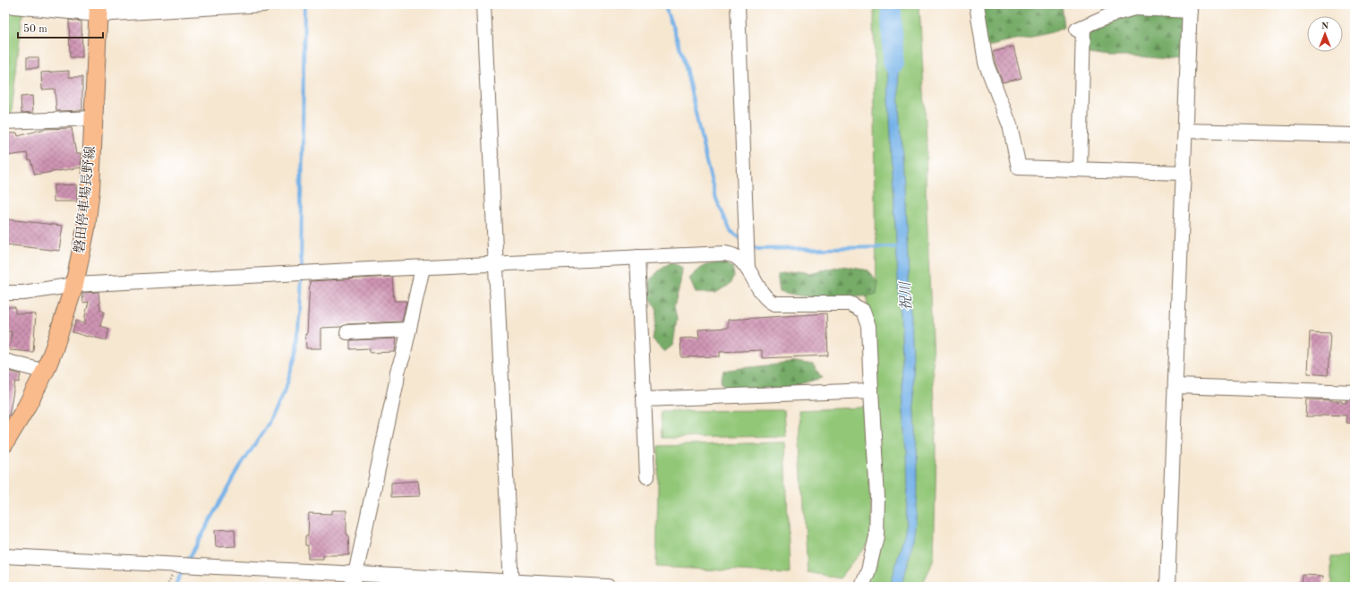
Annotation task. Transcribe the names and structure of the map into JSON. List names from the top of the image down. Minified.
{"streets":{"main road":["磐田停車場長野線"]},"water":["祝川"],"scale_bar":"50 m","north":"top"}
